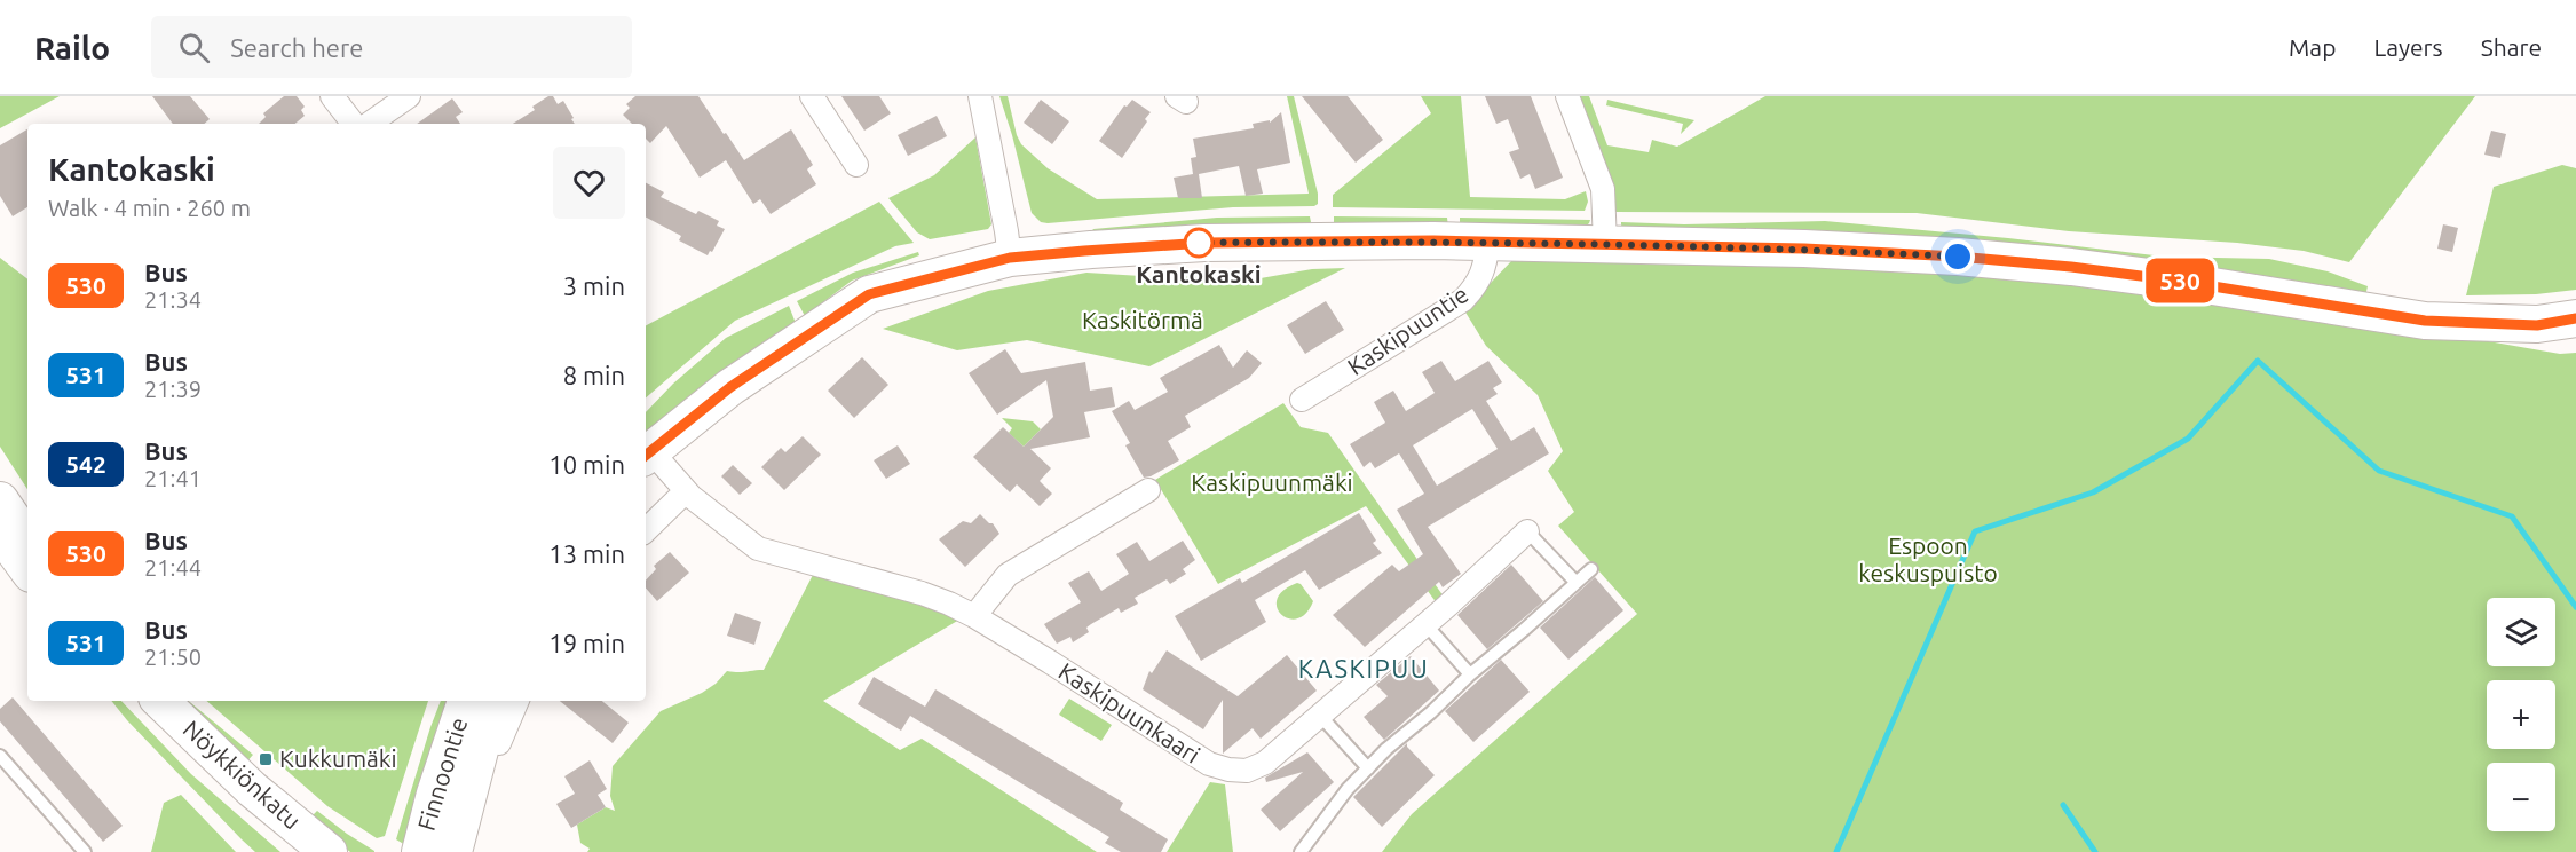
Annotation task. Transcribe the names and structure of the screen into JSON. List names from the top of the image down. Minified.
{"streets":{"main road":["Finnoontie","Nöykkiönkatu"],"street":["Kaskipuuntie","Kaskipuunkaari"]},"districts":["KASKIPUU"],"parks":["Kaskitörmä","Kaskipuunmäki","Espoon keskuspuisto"],"places":{"other":["Kantokaski"],"transit":["Kukkumäki"]},"lines":["bus line 530"],"page":{"header":"Railo","search":"Search here","nav":["Map","Layers","Share"],"on_map":"530","heading":["Kantokaski","Walk · 4 min · 260 m"],"list":[{"mark":"530","name":"Bus","note":"21:34","value":"3 min"},{"mark":"531","name":"Bus","note":"21:39","value":"8 min"},{"mark":"542","name":"Bus","note":"21:41","value":"10 min"},{"mark":"530","name":"Bus","note":"21:44","value":"13 min"},{"mark":"531","name":"Bus","note":"21:50","value":"19 min"}],"map_buttons":["+","−"]}}
